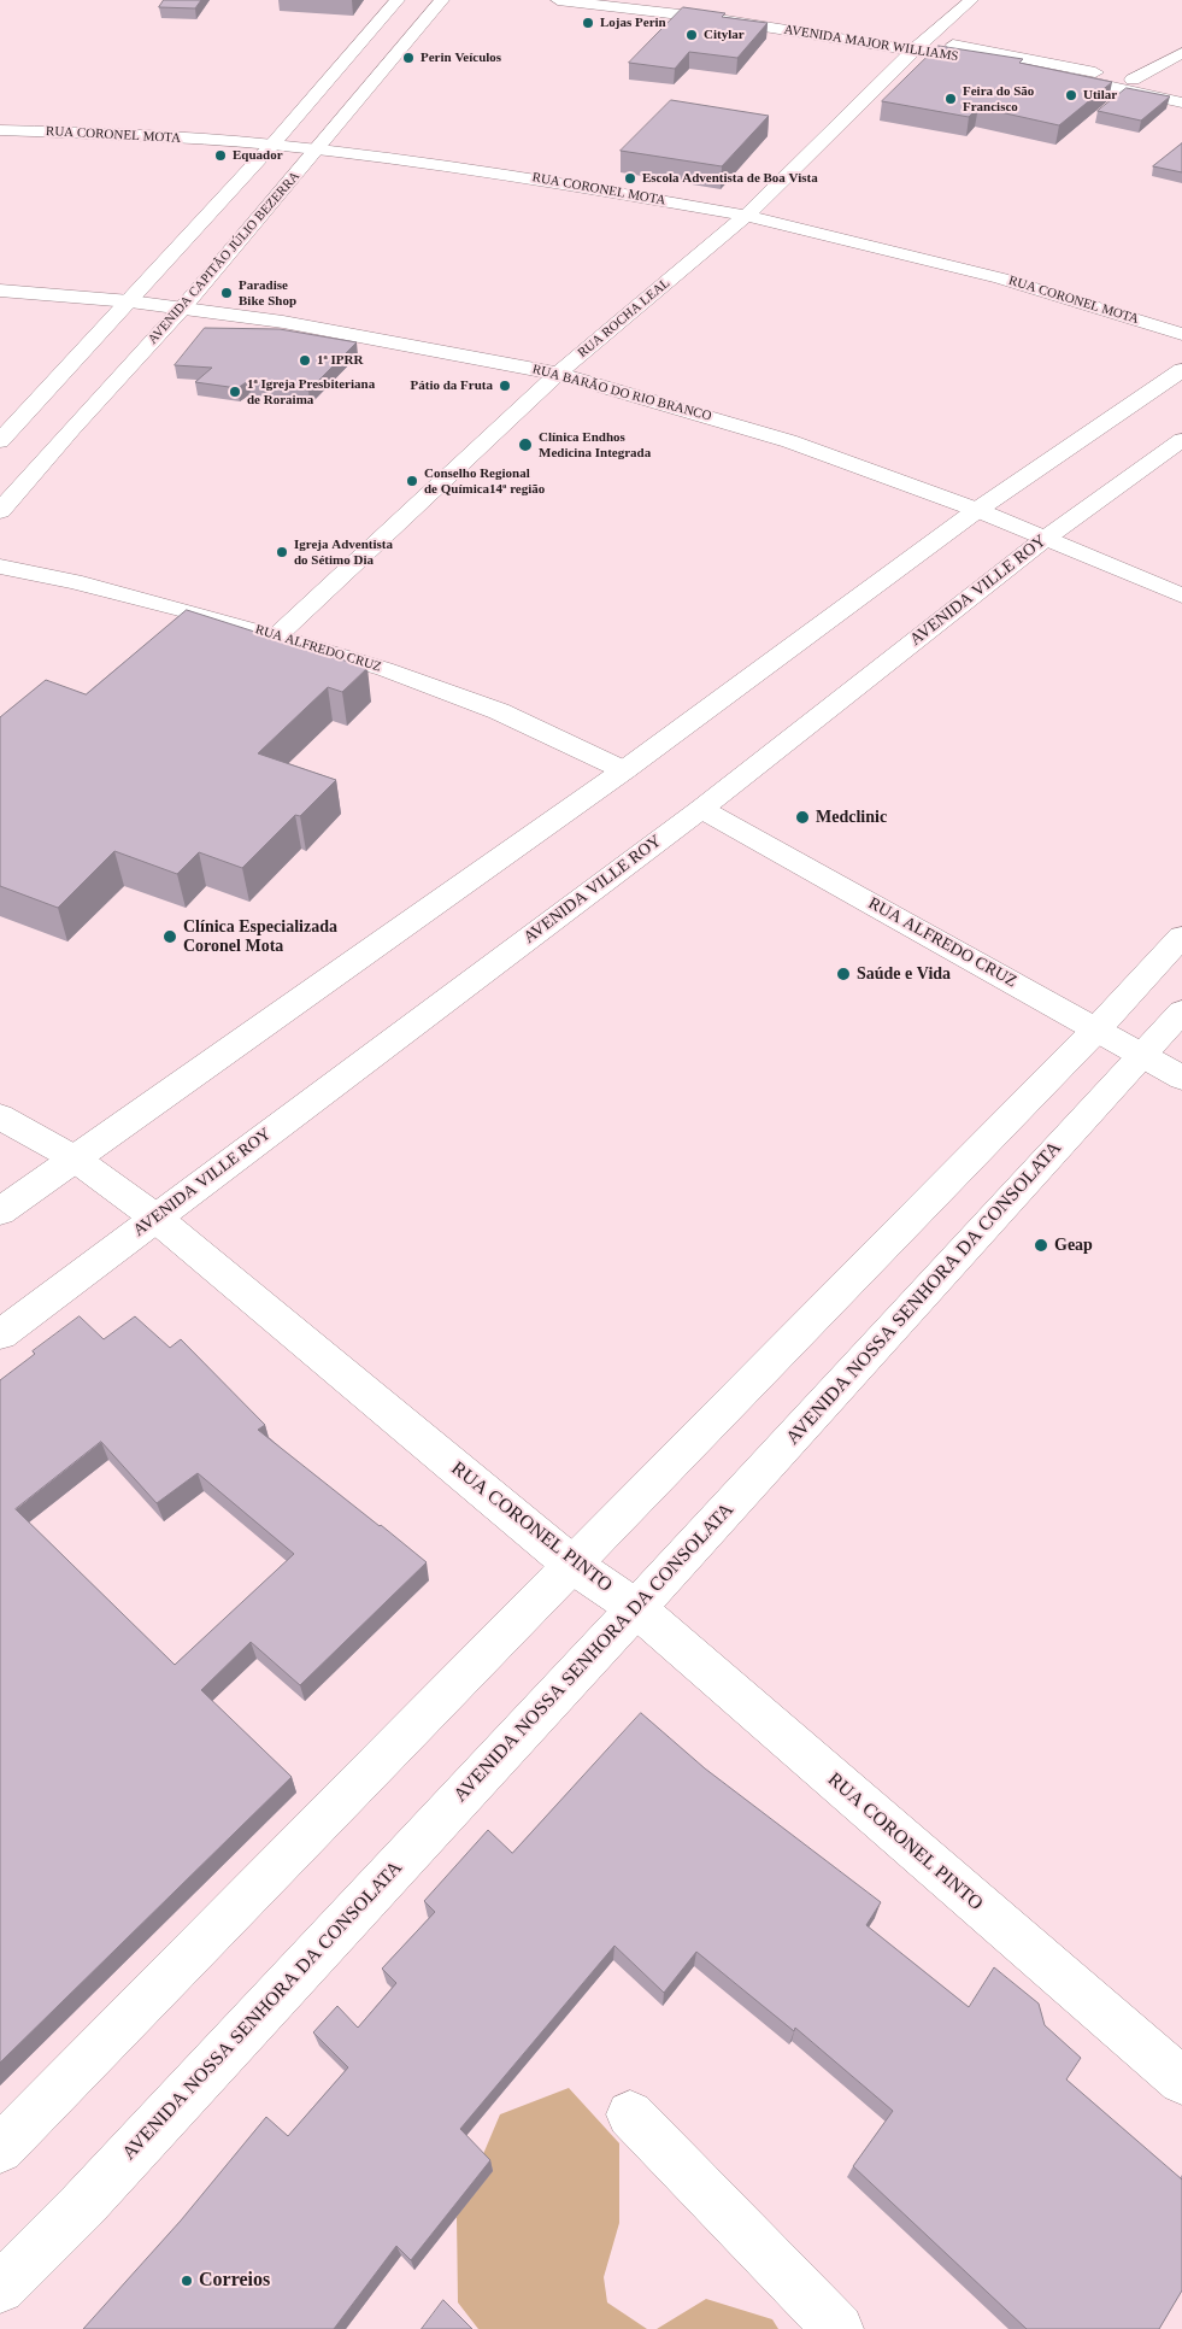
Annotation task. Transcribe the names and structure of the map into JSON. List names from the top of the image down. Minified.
{"streets":{"main road":["AVENIDA MAJOR WILLIAMS","RUA CORONEL MOTA","AVENIDA CAPITÃO JÚLIO BEZERRA","RUA ROCHA LEAL","RUA BARÃO DO RIO BRANCO","AVENIDA VILLE ROY","RUA ALFREDO CRUZ","AVENIDA NOSSA SENHORA DA CONSOLATA","RUA CORONEL PINTO"]},"crossings":[["AVENIDA MAJOR WILLIAMS","RUA ROCHA LEAL"],["RUA CORONEL MOTA","AVENIDA CAPITÃO JÚLIO BEZERRA"],["RUA CORONEL MOTA","RUA ROCHA LEAL"],["AVENIDA CAPITÃO JÚLIO BEZERRA","RUA BARÃO DO RIO BRANCO"],["RUA ROCHA LEAL","RUA BARÃO DO RIO BRANCO"],["RUA ROCHA LEAL","RUA ALFREDO CRUZ"],["RUA BARÃO DO RIO BRANCO","AVENIDA VILLE ROY"],["AVENIDA VILLE ROY","RUA ALFREDO CRUZ"],["AVENIDA VILLE ROY","RUA CORONEL PINTO"],["RUA ALFREDO CRUZ","AVENIDA NOSSA SENHORA DA CONSOLATA"],["AVENIDA NOSSA SENHORA DA CONSOLATA","RUA CORONEL PINTO"]],"places":["Lojas Perin","Citylar","Perin Veículos","Utilar","Feira do São Francisco","Equador","Escola Adventista de Boa Vista","Paradise Bike Shop","1ª IPRR","Pátio da Fruta","1ª Igreja Presbiteriana de Roraima","Clínica Endhos Medicina Integrada","Conselho Regional de Química14ª região","Igreja Adventista do Sétimo Dia","Medclinic","Clínica Especializada Coronel Mota","Saúde e Vida","Geap","Correios"]}
